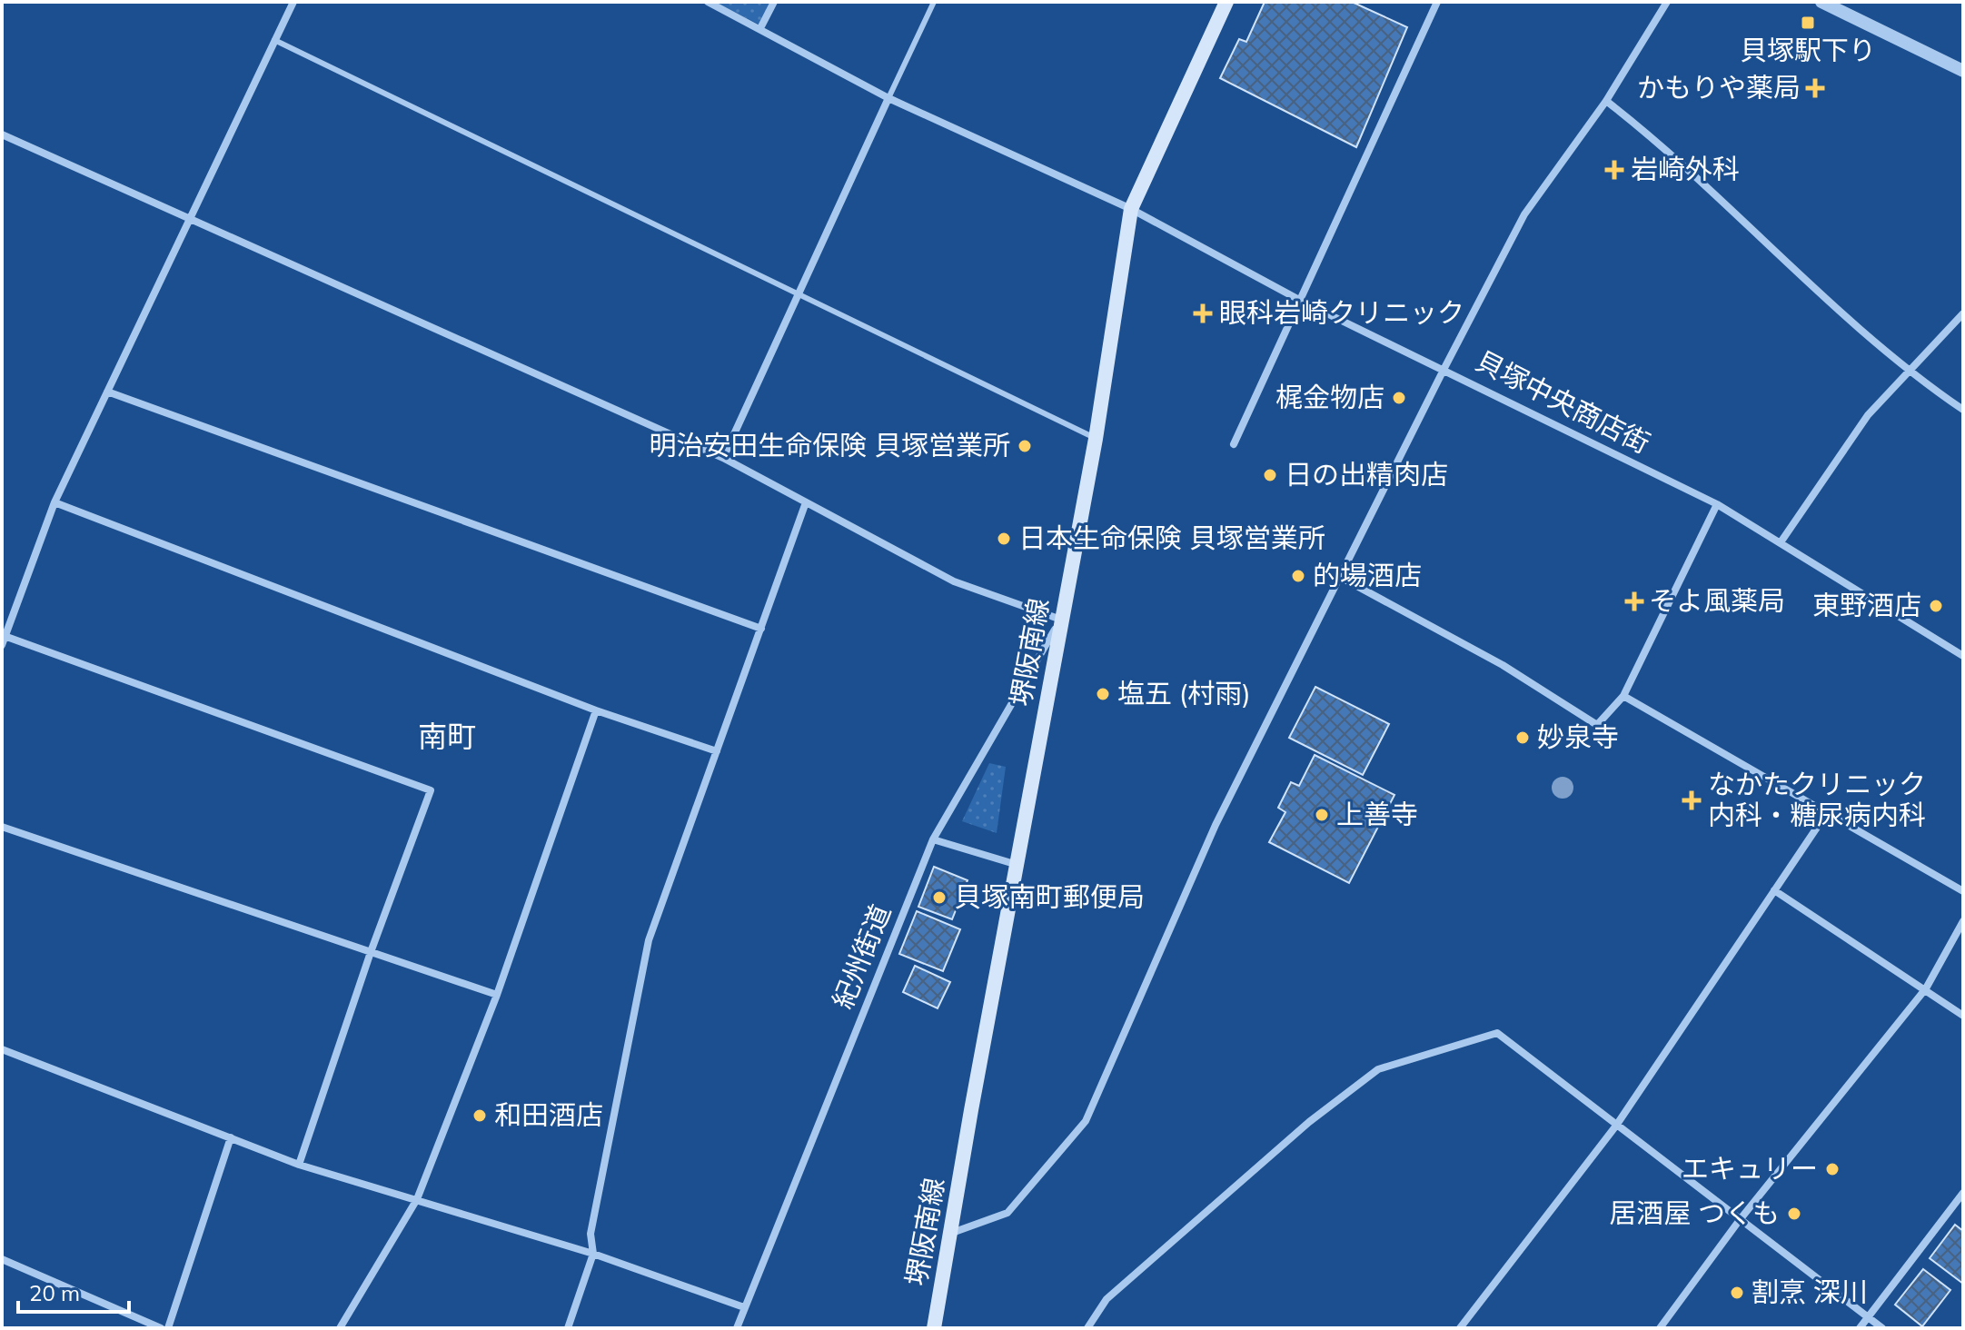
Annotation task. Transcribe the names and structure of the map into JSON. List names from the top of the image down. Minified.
{"streets":{"main road":["堺阪南線"],"street":["貝塚中央商店街","紀州街道"]},"crossings":[["貝塚中央商店街","堺阪南線"],["堺阪南線","紀州街道"]],"districts":["南町"],"places":{"transit":["貝塚駅下り"],"health":["かもりや薬局","岩崎外科","眼科岩崎クリニック","そよ風薬局","なかたクリニック 内科・糖尿病内科"],"other":["梶金物店","明治安田生命保険 貝塚営業所","日の出精肉店","日本生命保険 貝塚営業所","的場酒店","東野酒店","塩五 (村雨)","妙泉寺","上善寺","貝塚南町郵便局","和田酒店","エキュリー","居酒屋 つくも","割烹 深川"]},"scale_bar":"20 m"}
